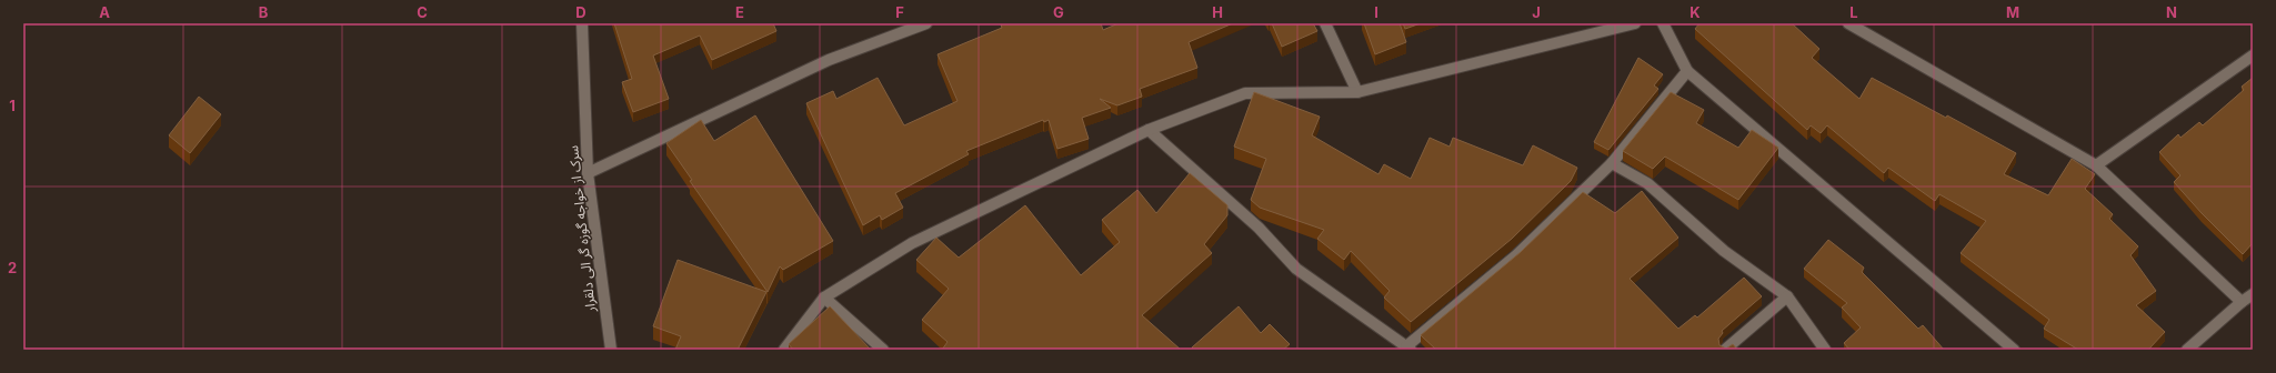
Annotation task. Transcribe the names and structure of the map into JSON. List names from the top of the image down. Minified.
{"streets":{"street":["سرک از خواجه گوزه گر الی دلقرار"]},"grid":{"columns":["A","B","C","D","E","F","G","H","I","J","K","L","M","N"],"rows":["1","2"]}}
